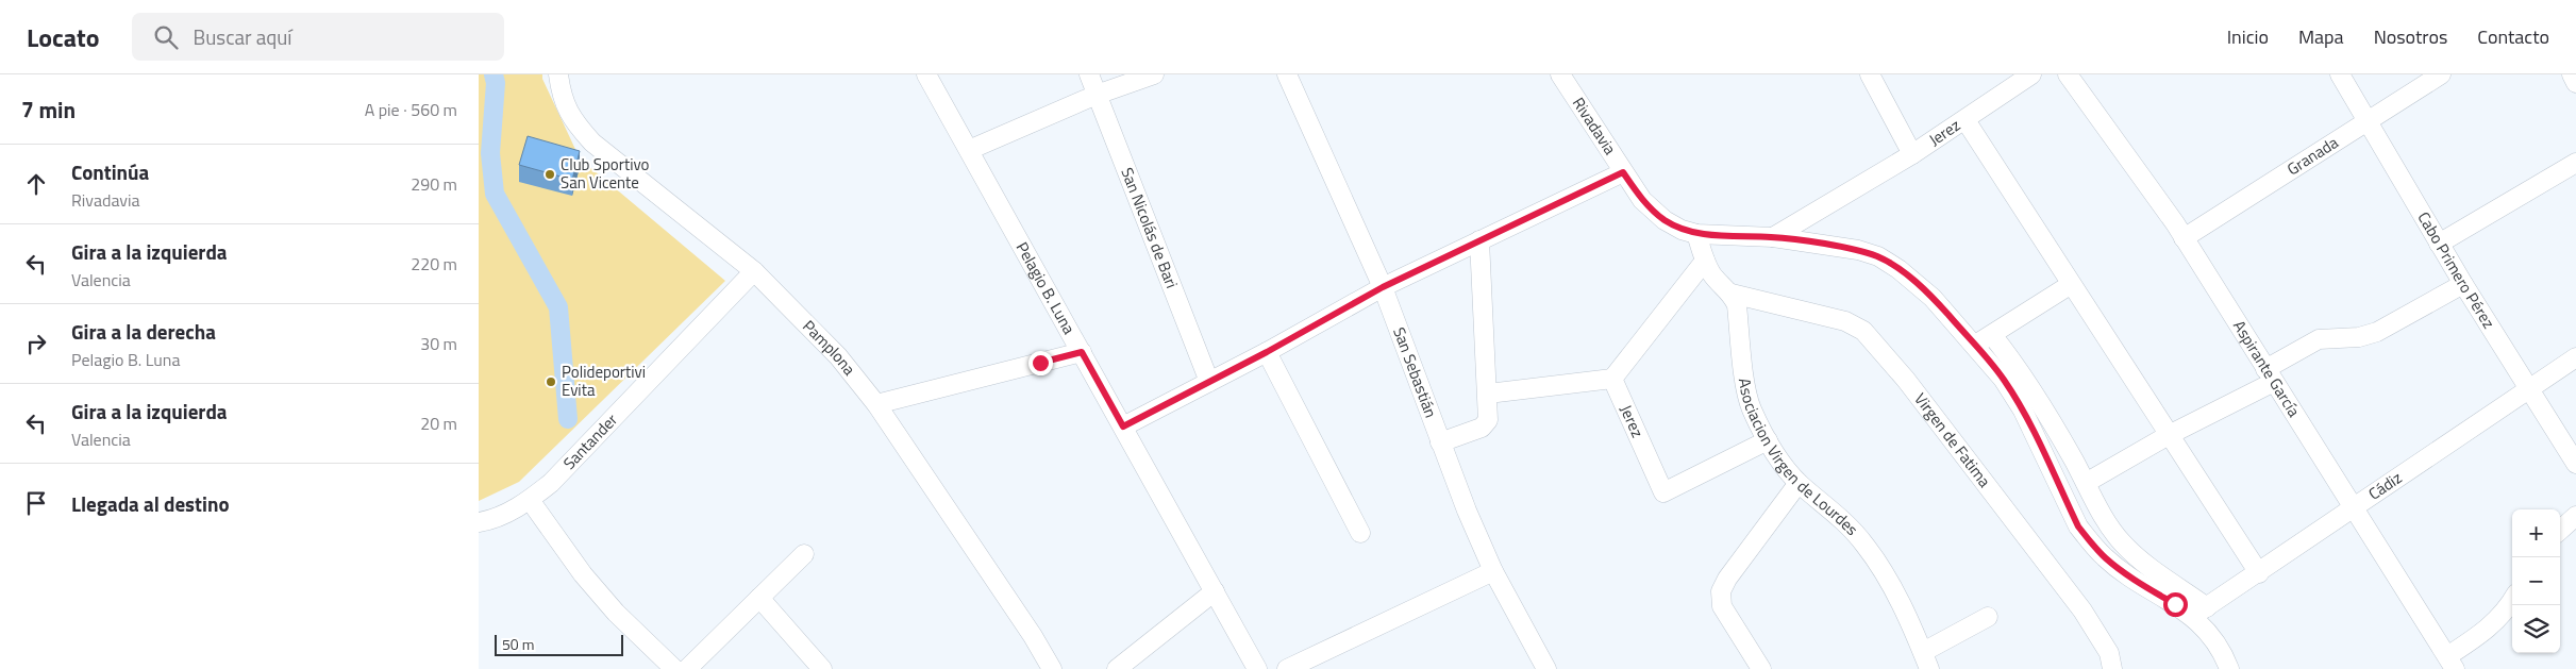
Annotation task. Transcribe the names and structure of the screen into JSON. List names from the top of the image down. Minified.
{"streets":{"street":["Rivadavia","Jerez","Granada","San Nicolás de Bari","Cabo Primero Pérez","Pelagio B. Luna","Pamplona","Aspirante García","San Sebastián","Santander","Virgen de Fatima","Asociacion Virgen de Lourdes","Cádiz"]},"crossings":[["Rivadavia","Jerez"],["Rivadavia","Cádiz"],["Jerez","Asociacion Virgen de Lourdes"],["Granada","Cabo Primero Pérez"],["Granada","Aspirante García"],["Cabo Primero Pérez","Cádiz"],["Pamplona","Santander"],["Aspirante García","Cádiz"],["Virgen de Fatima","Asociacion Virgen de Lourdes"]],"places":["Club Sportivo San Vicente","Polideportivi Evita"],"scale_bar":"50 m","page":{"header":"Locato","search":"Buscar aquí","nav":["Inicio","Mapa","Nosotros","Contacto"],"heading":["7 min","A pie · 560 m"],"list":[["Continúa","Rivadavia","290 m"],["Gira a la izquierda","Valencia","220 m"],["Gira a la derecha","Pelagio B. Luna","30 m"],["Gira a la izquierda","Valencia","20 m"],"Llegada al destino"],"map_buttons":["+","−"],"scale":"50 m"}}
